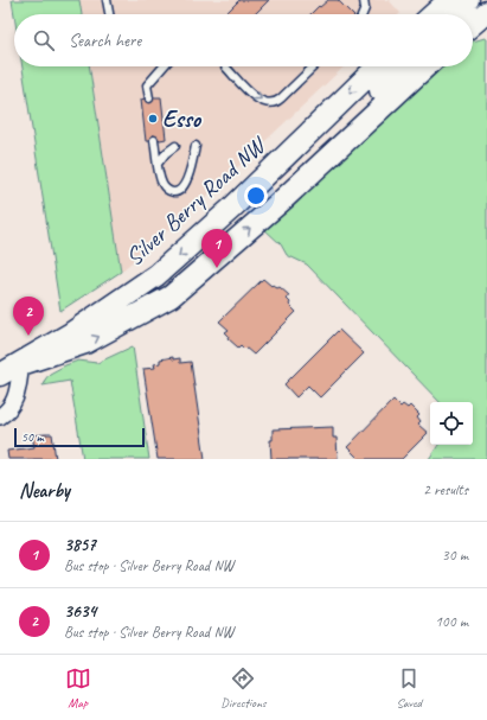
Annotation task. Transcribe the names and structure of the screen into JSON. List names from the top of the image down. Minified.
{"streets":{"street":["Silver Berry Road NW"]},"places":["Esso"],"scale_bar":"50 m","page":{"search":"Search here","pins":["1","2"],"scale":"50 m","heading":["Nearby","2 results"],"list":[{"mark":"1","name":"3857","note":"Bus stop · Silver Berry Road NW","value":"30 m"},{"mark":"2","name":"3634","note":"Bus stop · Silver Berry Road NW","value":"100 m"}],"nav":["Map","Directions","Saved"]}}
